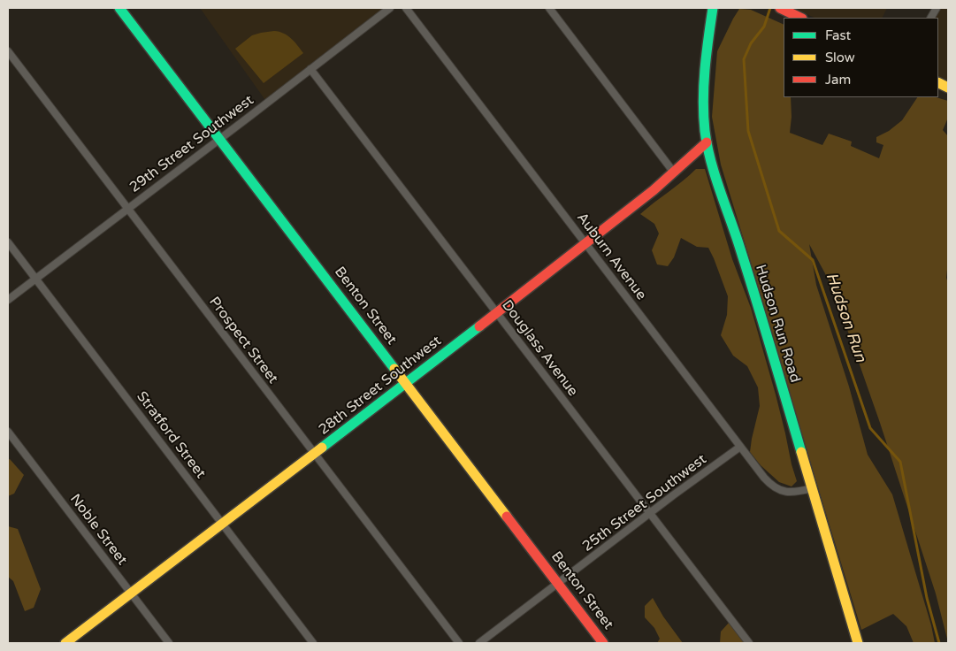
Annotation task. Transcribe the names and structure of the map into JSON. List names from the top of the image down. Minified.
{"streets":{"street":["29th Street Southwest","Auburn Avenue","Benton Street","Hudson Run Road","Prospect Street","Douglass Avenue","28th Street Southwest","Stratford Street","25th Street Southwest","Noble Street"]},"crossings":[["29th Street Southwest","Benton Street"],["29th Street Southwest","Prospect Street"],["29th Street Southwest","Douglass Avenue"],["29th Street Southwest","Stratford Street"],["Auburn Avenue","Hudson Run Road"],["Auburn Avenue","28th Street Southwest"],["Auburn Avenue","25th Street Southwest"],["Benton Street","28th Street Southwest"],["Benton Street","25th Street Southwest"],["Hudson Run Road","28th Street Southwest"],["Prospect Street","28th Street Southwest"],["Douglass Avenue","28th Street Southwest"],["Douglass Avenue","25th Street Southwest"],["28th Street Southwest","Stratford Street"],["28th Street Southwest","Noble Street"]],"water":["Hudson Run"],"legend":["Fast","Slow","Jam"]}
